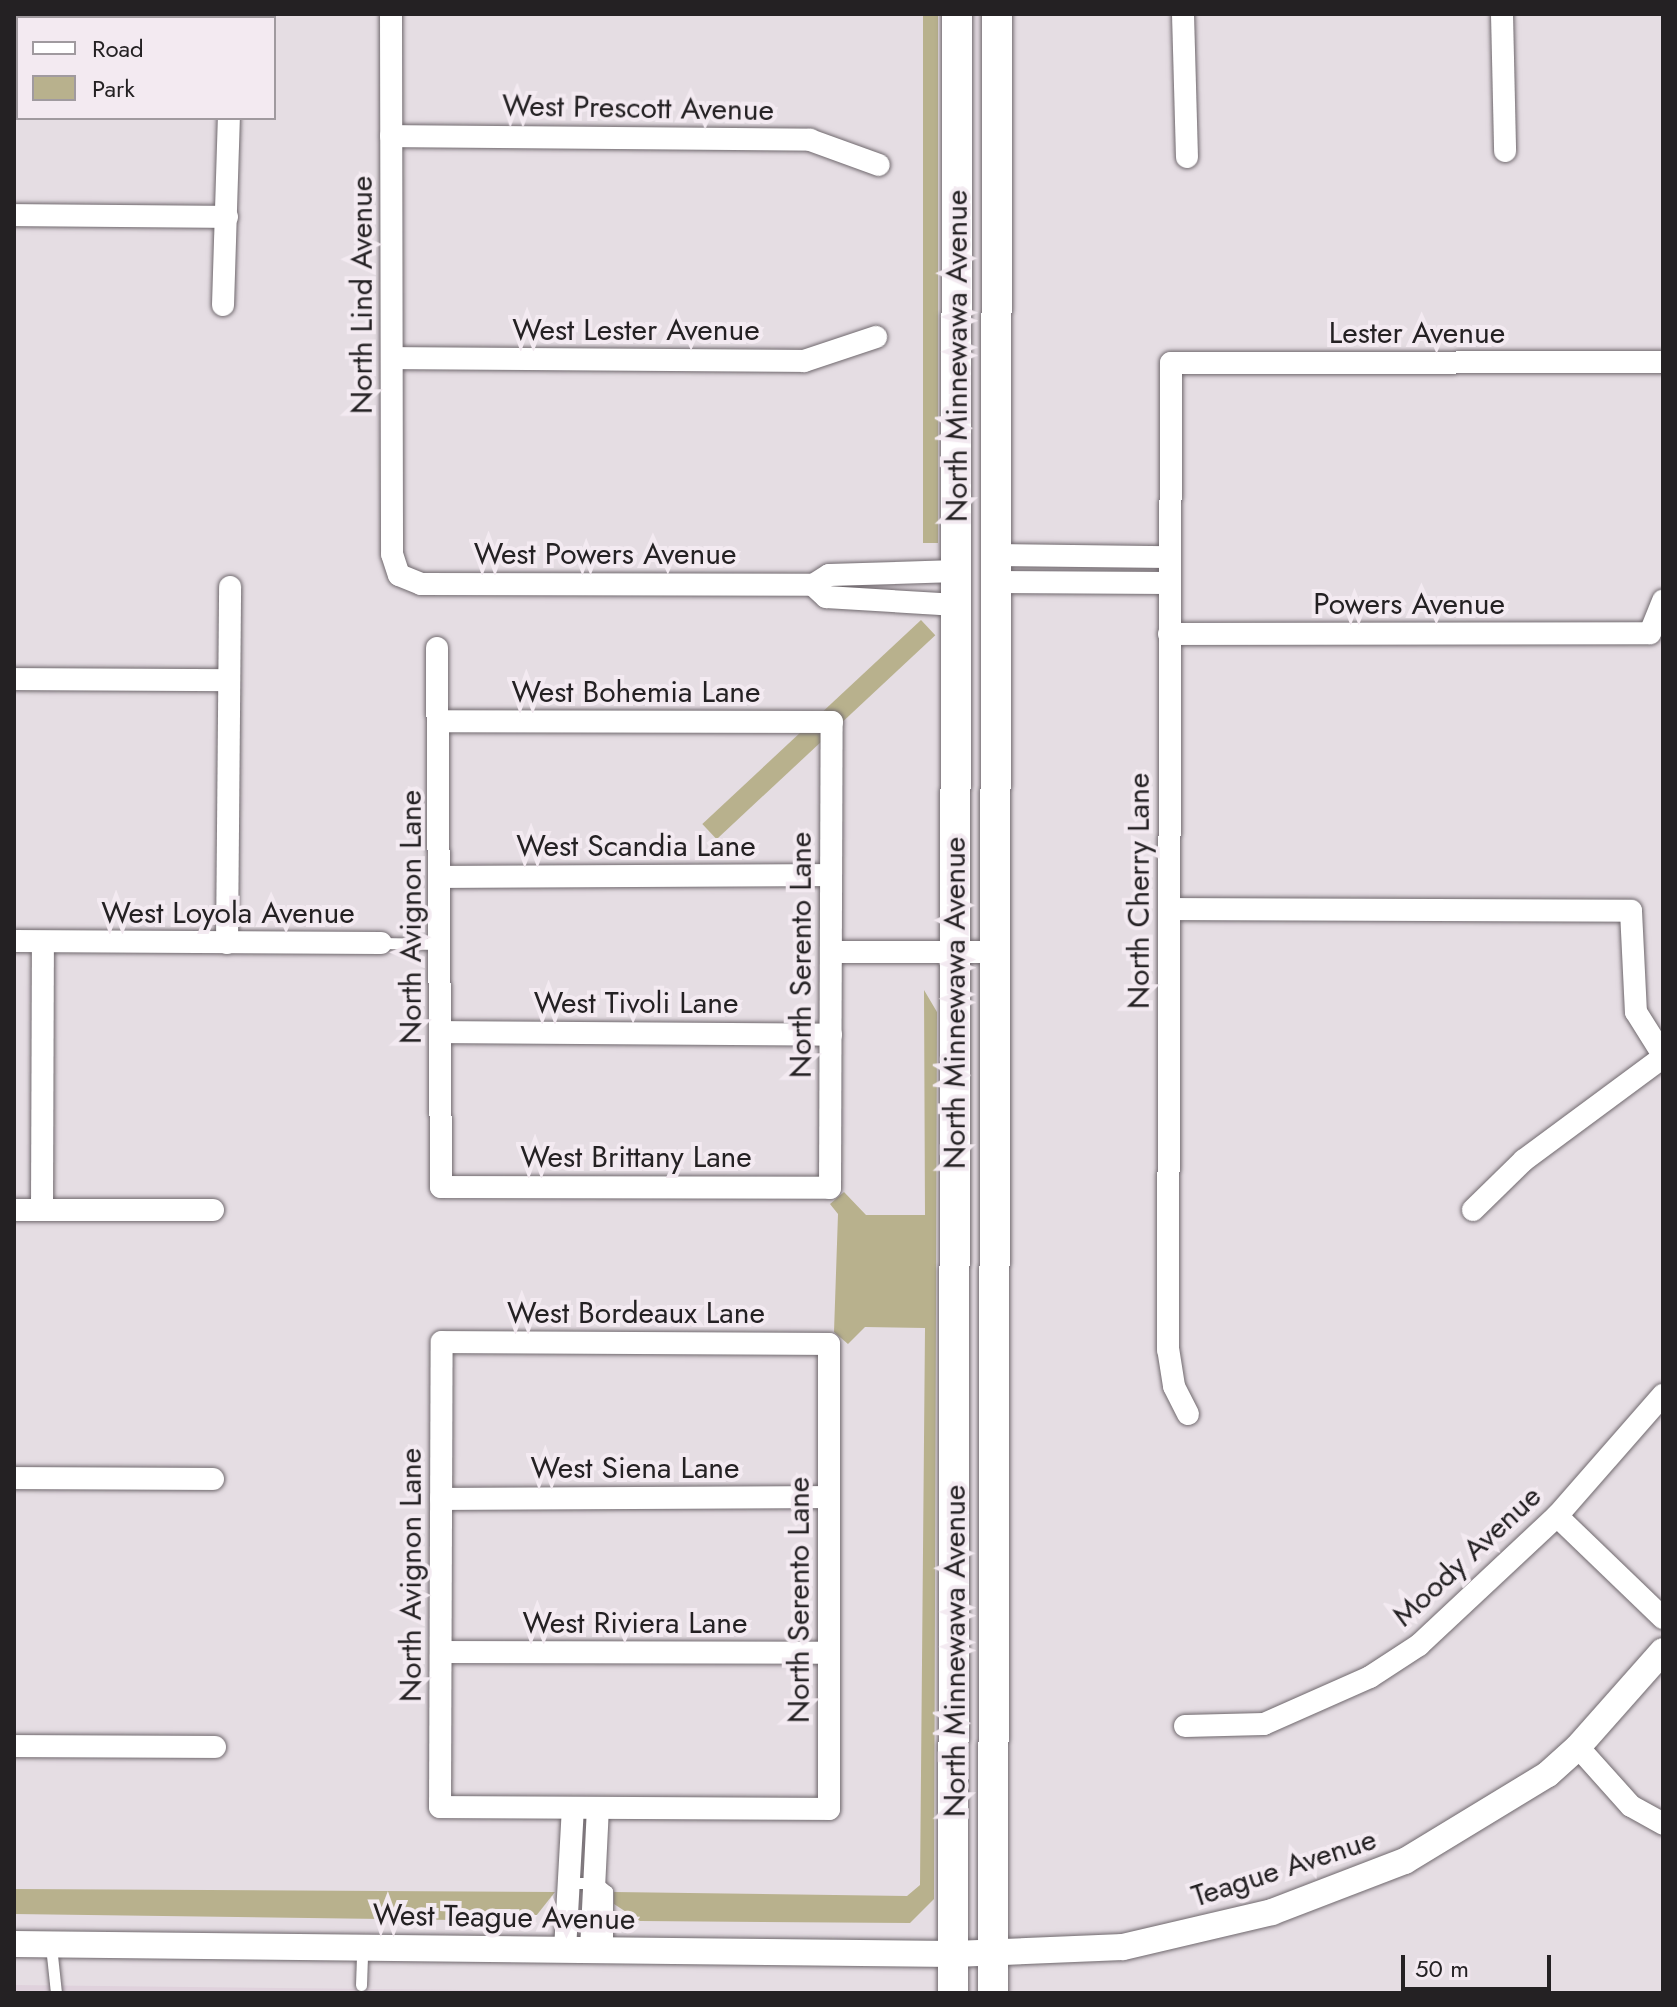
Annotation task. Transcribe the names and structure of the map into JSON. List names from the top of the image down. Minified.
{"streets":{"main road":["North Minnewawa Avenue"],"street":["West Prescott Avenue","North Lind Avenue","West Lester Avenue","Lester Avenue","West Powers Avenue","Powers Avenue","West Bohemia Lane","West Scandia Lane","North Cherry Lane","West Loyola Avenue","North Avignon Lane","North Serento Lane","West Tivoli Lane","West Brittany Lane","West Bordeaux Lane","West Siena Lane","Moody Avenue","West Riviera Lane","Teague Avenue","West Teague Avenue"]},"crossings":[["West Prescott Avenue","North Lind Avenue"],["North Lind Avenue","West Lester Avenue"],["North Lind Avenue","West Powers Avenue"],["Lester Avenue","North Cherry Lane"],["North Minnewawa Avenue","West Powers Avenue"],["North Minnewawa Avenue","Teague Avenue"],["North Minnewawa Avenue","West Teague Avenue"],["Powers Avenue","North Cherry Lane"],["West Bohemia Lane","North Avignon Lane"],["West Bohemia Lane","North Serento Lane"],["West Scandia Lane","North Avignon Lane"],["West Scandia Lane","North Serento Lane"],["West Loyola Avenue","North Avignon Lane"],["North Avignon Lane","West Tivoli Lane"],["North Avignon Lane","West Brittany Lane"],["North Avignon Lane","West Bordeaux Lane"],["North Avignon Lane","West Siena Lane"],["North Avignon Lane","West Riviera Lane"],["North Serento Lane","West Tivoli Lane"],["North Serento Lane","West Brittany Lane"],["North Serento Lane","West Bordeaux Lane"],["North Serento Lane","West Siena Lane"],["North Serento Lane","West Riviera Lane"],["Teague Avenue","West Teague Avenue"]],"legend":["Road","Park"],"scale_bar":"50 m"}
